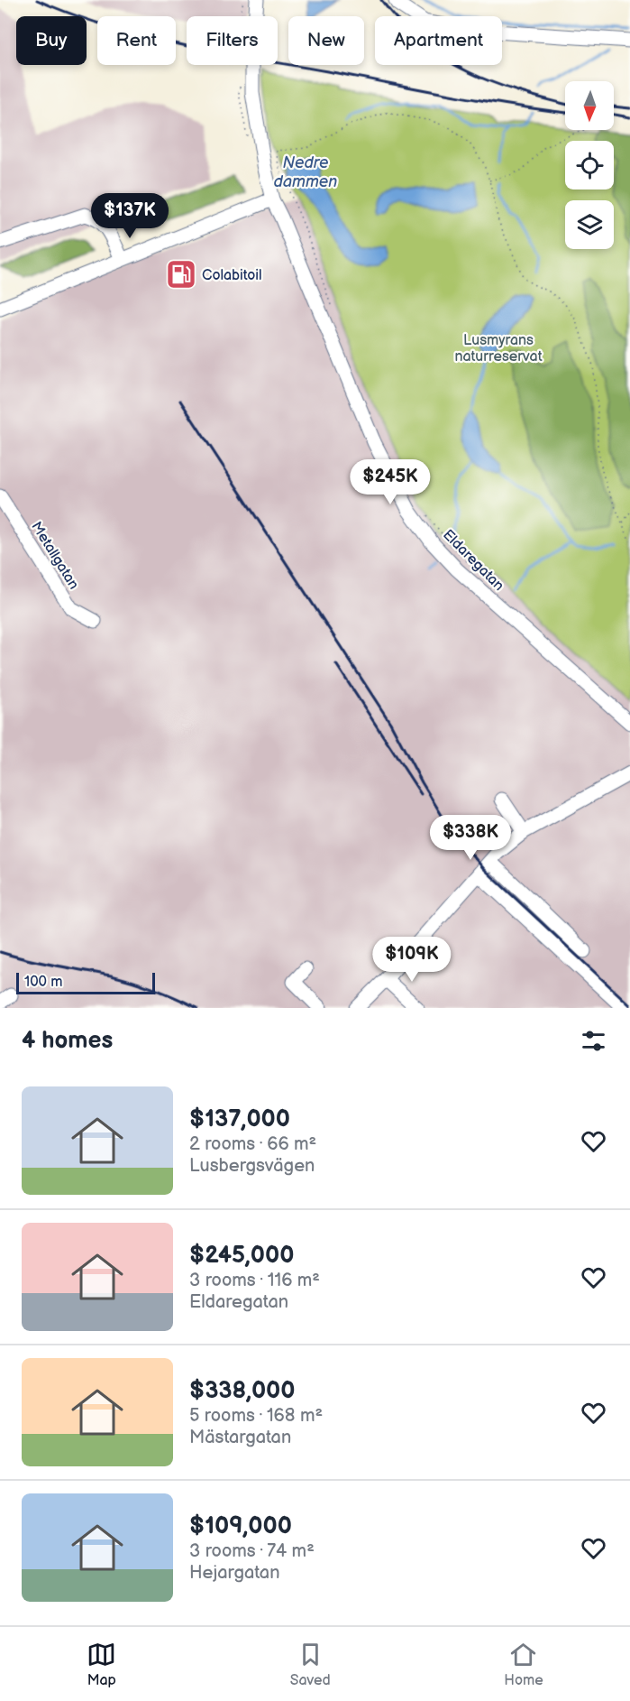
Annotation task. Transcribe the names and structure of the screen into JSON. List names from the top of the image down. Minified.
{"streets":{"street":["Metallgatan","Eldaregatan"]},"water":["Nedre dammen"],"parks":["Lusmyrans naturreservat"],"places":{"fuel station":["Colabitoil"]},"scale_bar":"100 m","north":"bottom","page":{"chip":["Buy","Rent","Filters","New","Apartment"],"price":["$137K","$245K","$338K","$109K"],"scale":"100 m","heading":"4 homes","list":[{"name":"$137,000","note":"2 rooms · 66 m² · Lusbergsvägen"},{"name":"$245,000","note":"3 rooms · 116 m² · Eldaregatan"},{"name":"$338,000","note":"5 rooms · 168 m² · Mästargatan"},{"name":"$109,000","note":"3 rooms · 74 m² · Hejargatan"}],"tabs":["Map","Saved","Home"]}}
